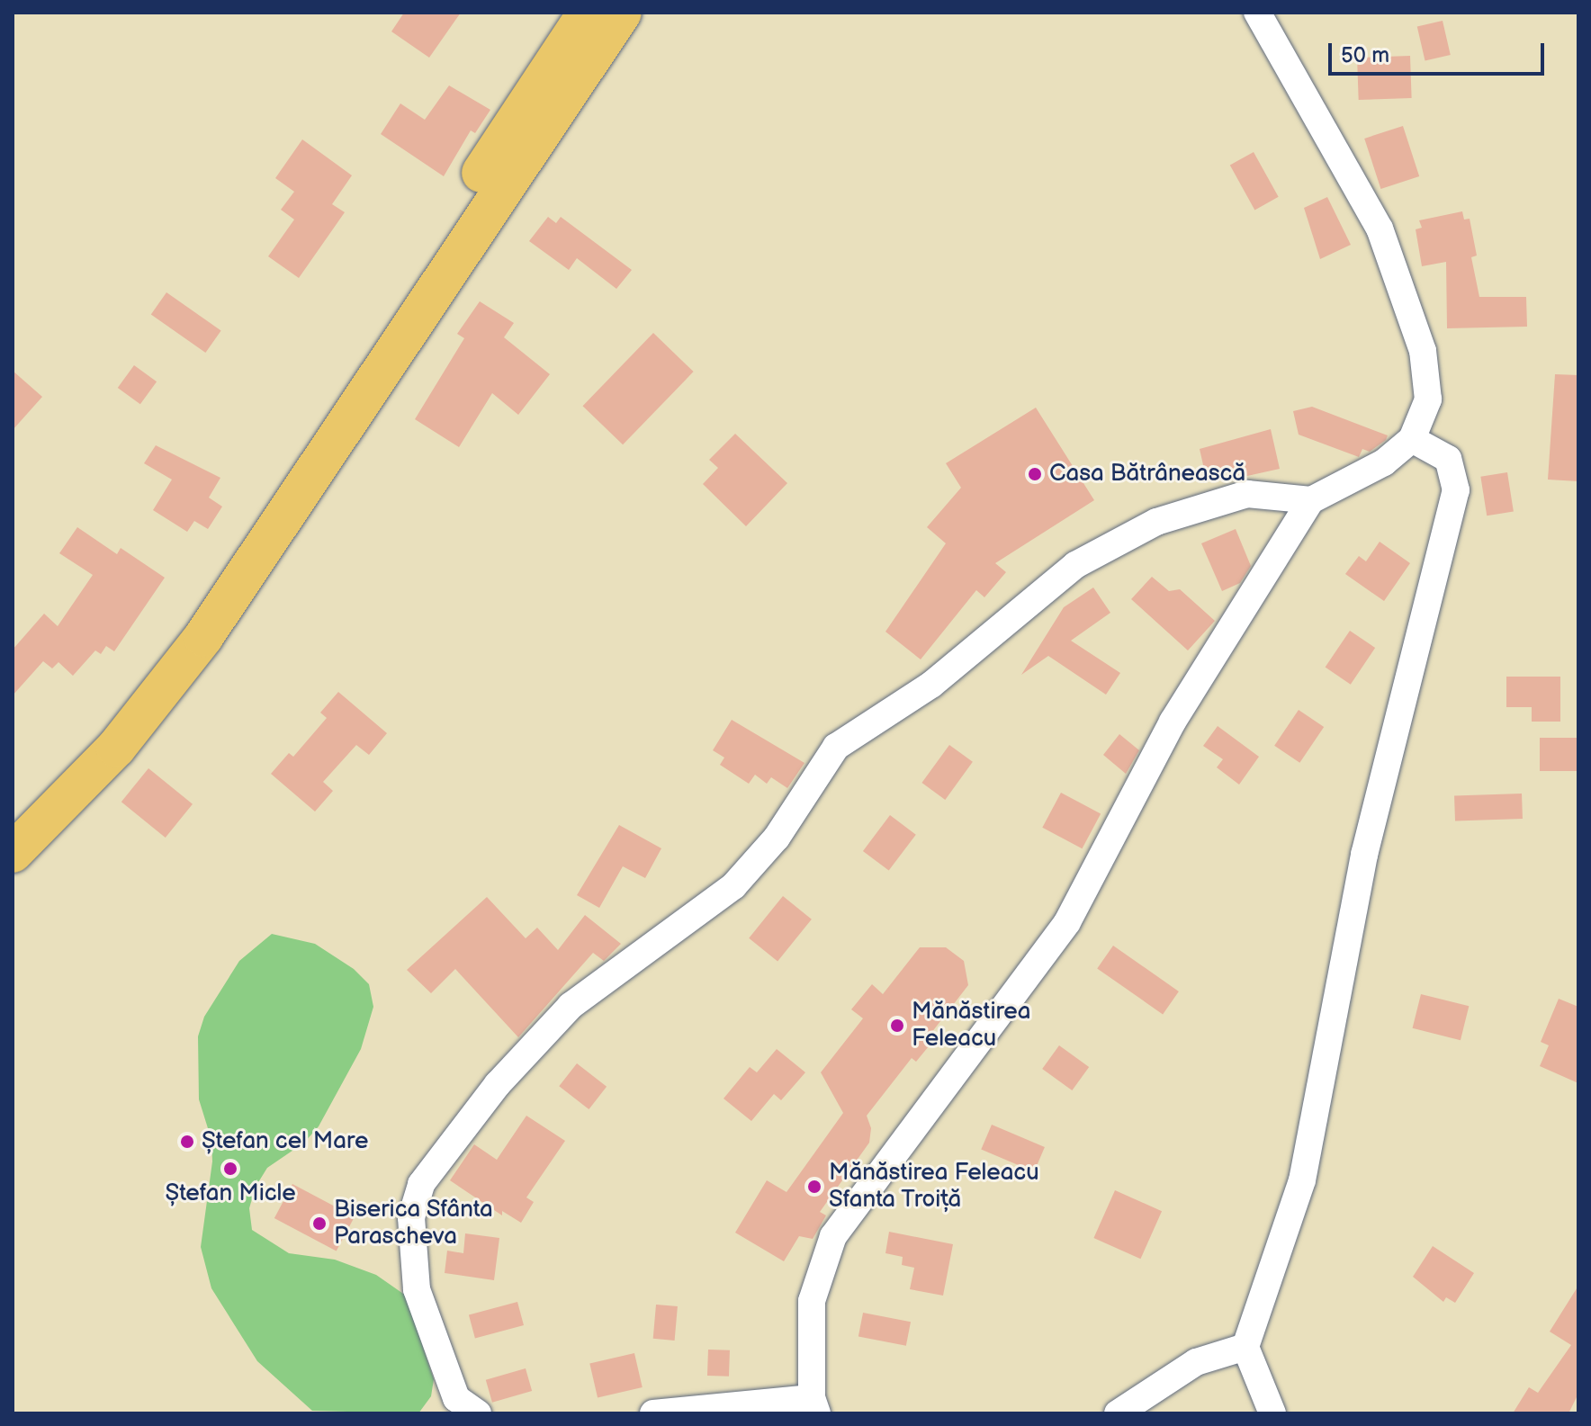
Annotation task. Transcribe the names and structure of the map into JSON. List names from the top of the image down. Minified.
{"places":["Casa Bătrânească","Mănăstirea Feleacu","Ștefan cel Mare","Ștefan Micle","Mănăstirea Feleacu Sfanta Troiță","Biserica Sfânta Parascheva"],"scale_bar":"50 m"}
